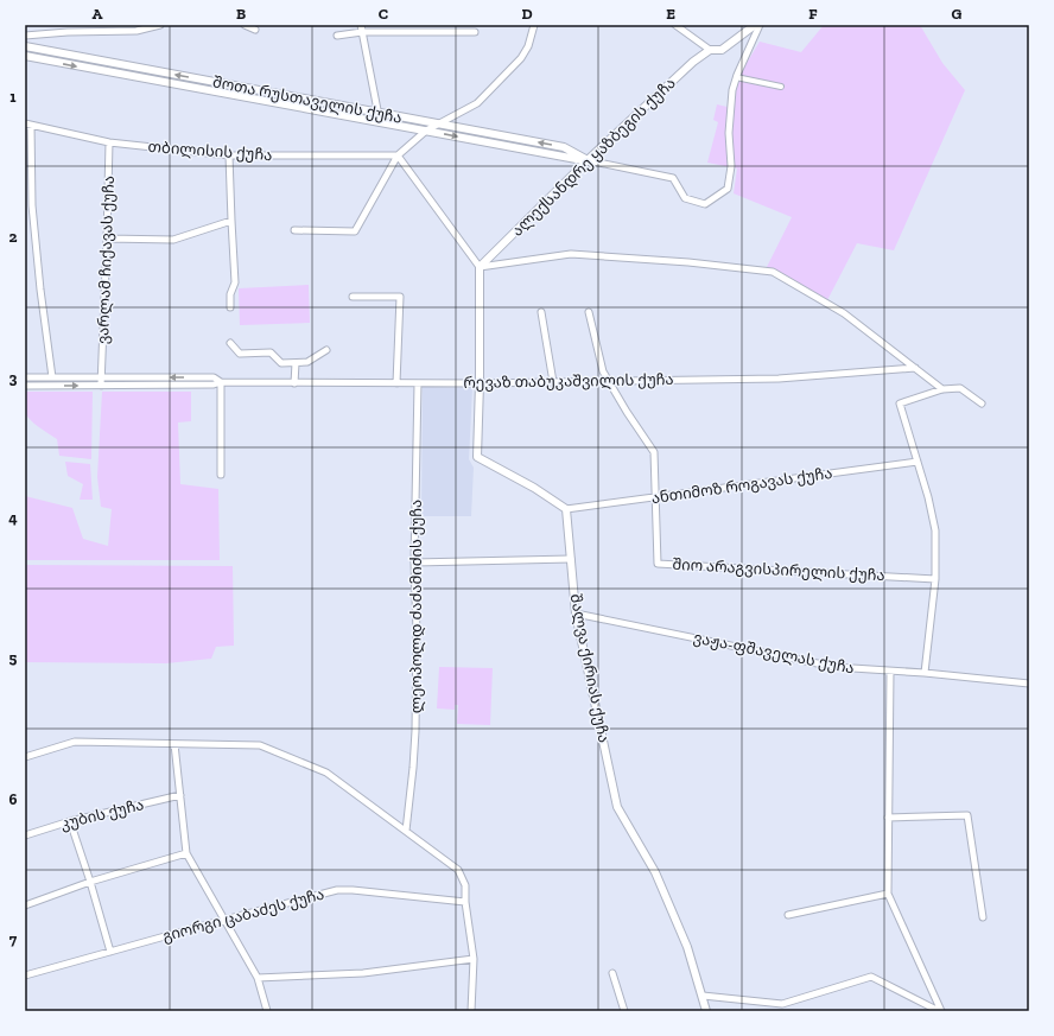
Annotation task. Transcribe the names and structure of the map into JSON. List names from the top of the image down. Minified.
{"streets":{"street":["შოთა რუსთაველის ქუჩა","თბილისის ქუჩა","ალექსანდრე ყაზბეგის ქუჩა","ვარლამ ჩიქავას ქუჩა","რევაზ თაბუკაშვილის ქუჩა","ანთიმოზ როგავას ქუჩა","შიო არაგვისპირელის ქუჩა","ლეოპოლდ ძაძამიძის ქუჩა","ვაჟა-ფშაველას ქუჩა","შალვა ქირიას ქუჩა","კუბის ქუჩა","გიორგი ცაბაძეს ქუჩა"]},"crossings":[["შოთა რუსთაველის ქუჩა","ალექსანდრე ყაზბეგის ქუჩა"],["თბილისის ქუჩა","ვარლამ ჩიქავას ქუჩა"],["ვარლამ ჩიქავას ქუჩა","რევაზ თაბუკაშვილის ქუჩა"],["რევაზ თაბუკაშვილის ქუჩა","ლეოპოლდ ძაძამიძის ქუჩა"],["ანთიმოზ როგავას ქუჩა","შიო არაგვისპირელის ქუჩა"],["ანთიმოზ როგავას ქუჩა","შალვა ქირიას ქუჩა"],["ვაჟა-ფშაველას ქუჩა","შალვა ქირიას ქუჩა"]],"grid":{"columns":["A","B","C","D","E","F","G"],"rows":["1","2","3","4","5","6","7"]}}
